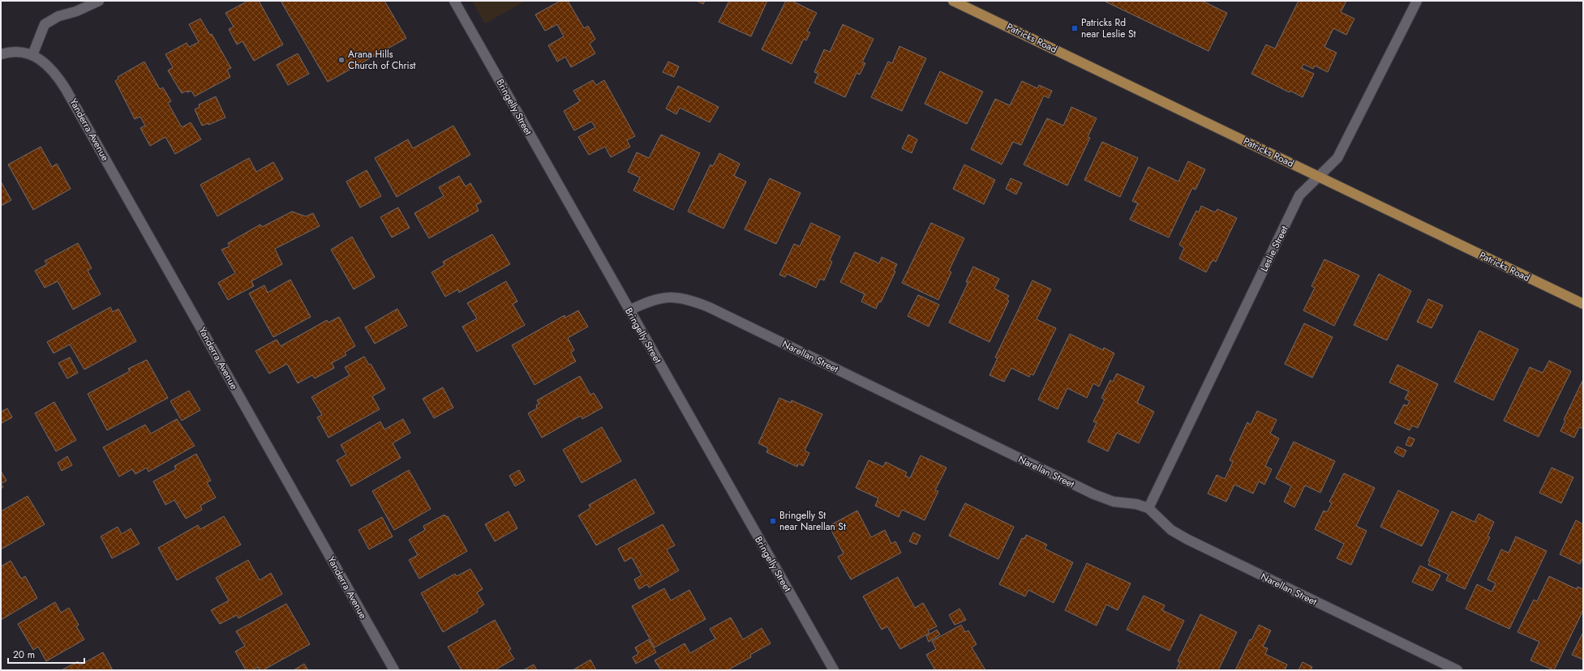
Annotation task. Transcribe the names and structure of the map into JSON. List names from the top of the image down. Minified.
{"streets":{"main road":["Patricks Road"],"street":["Bringelly Street","Yanderra Avenue","Leslie Street","Narellan Street"]},"crossings":[["Patricks Road","Leslie Street"],["Bringelly Street","Narellan Street"],["Leslie Street","Narellan Street"]],"places":{"transit":["Patricks Rd near Leslie St","Bringelly St near Narellan St"],"other":["Arana Hills Church of Christ"]},"scale_bar":"20 m"}
